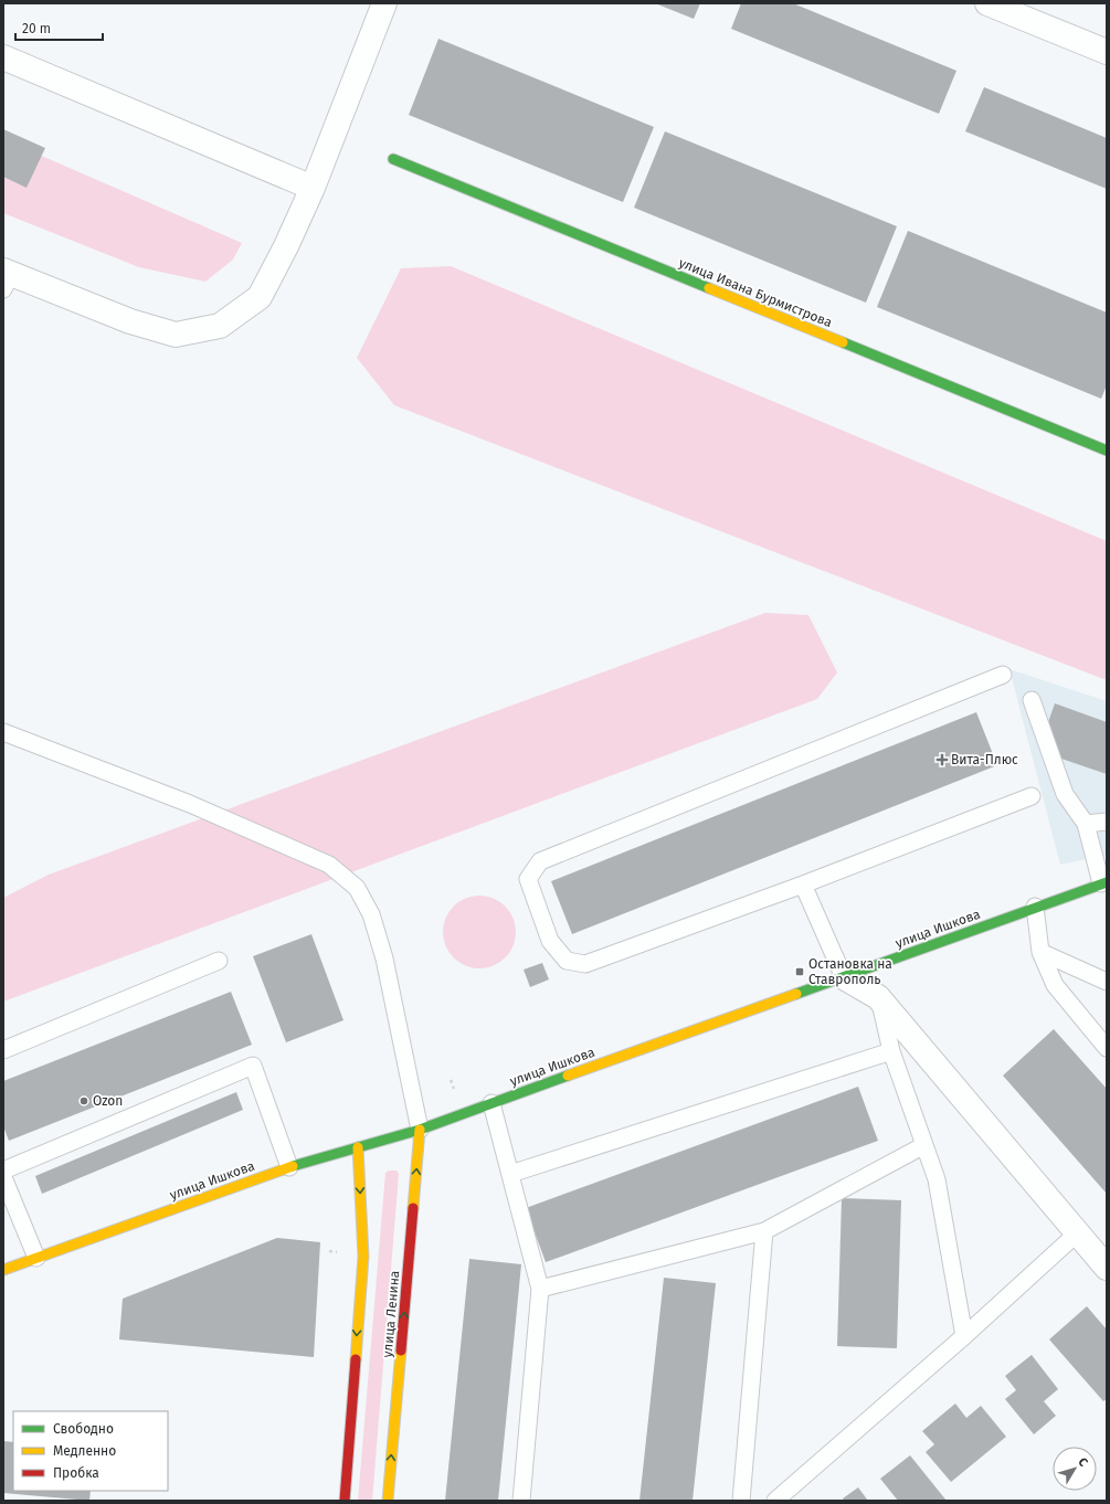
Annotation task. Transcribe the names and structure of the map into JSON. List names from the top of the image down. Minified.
{"streets":{"street":["улица Ивана Бурмистрова","улица Ишкова","улица Ленина"]},"crossings":[["улица Ишкова","улица Ленина"]],"places":{"health":["Вита-Плюс"],"transit":["Остановка на Ставрополь"],"other":["Ozon"]},"legend":["Свободно","Медленно","Пробка"],"scale_bar":"20 m","north":"top right"}
